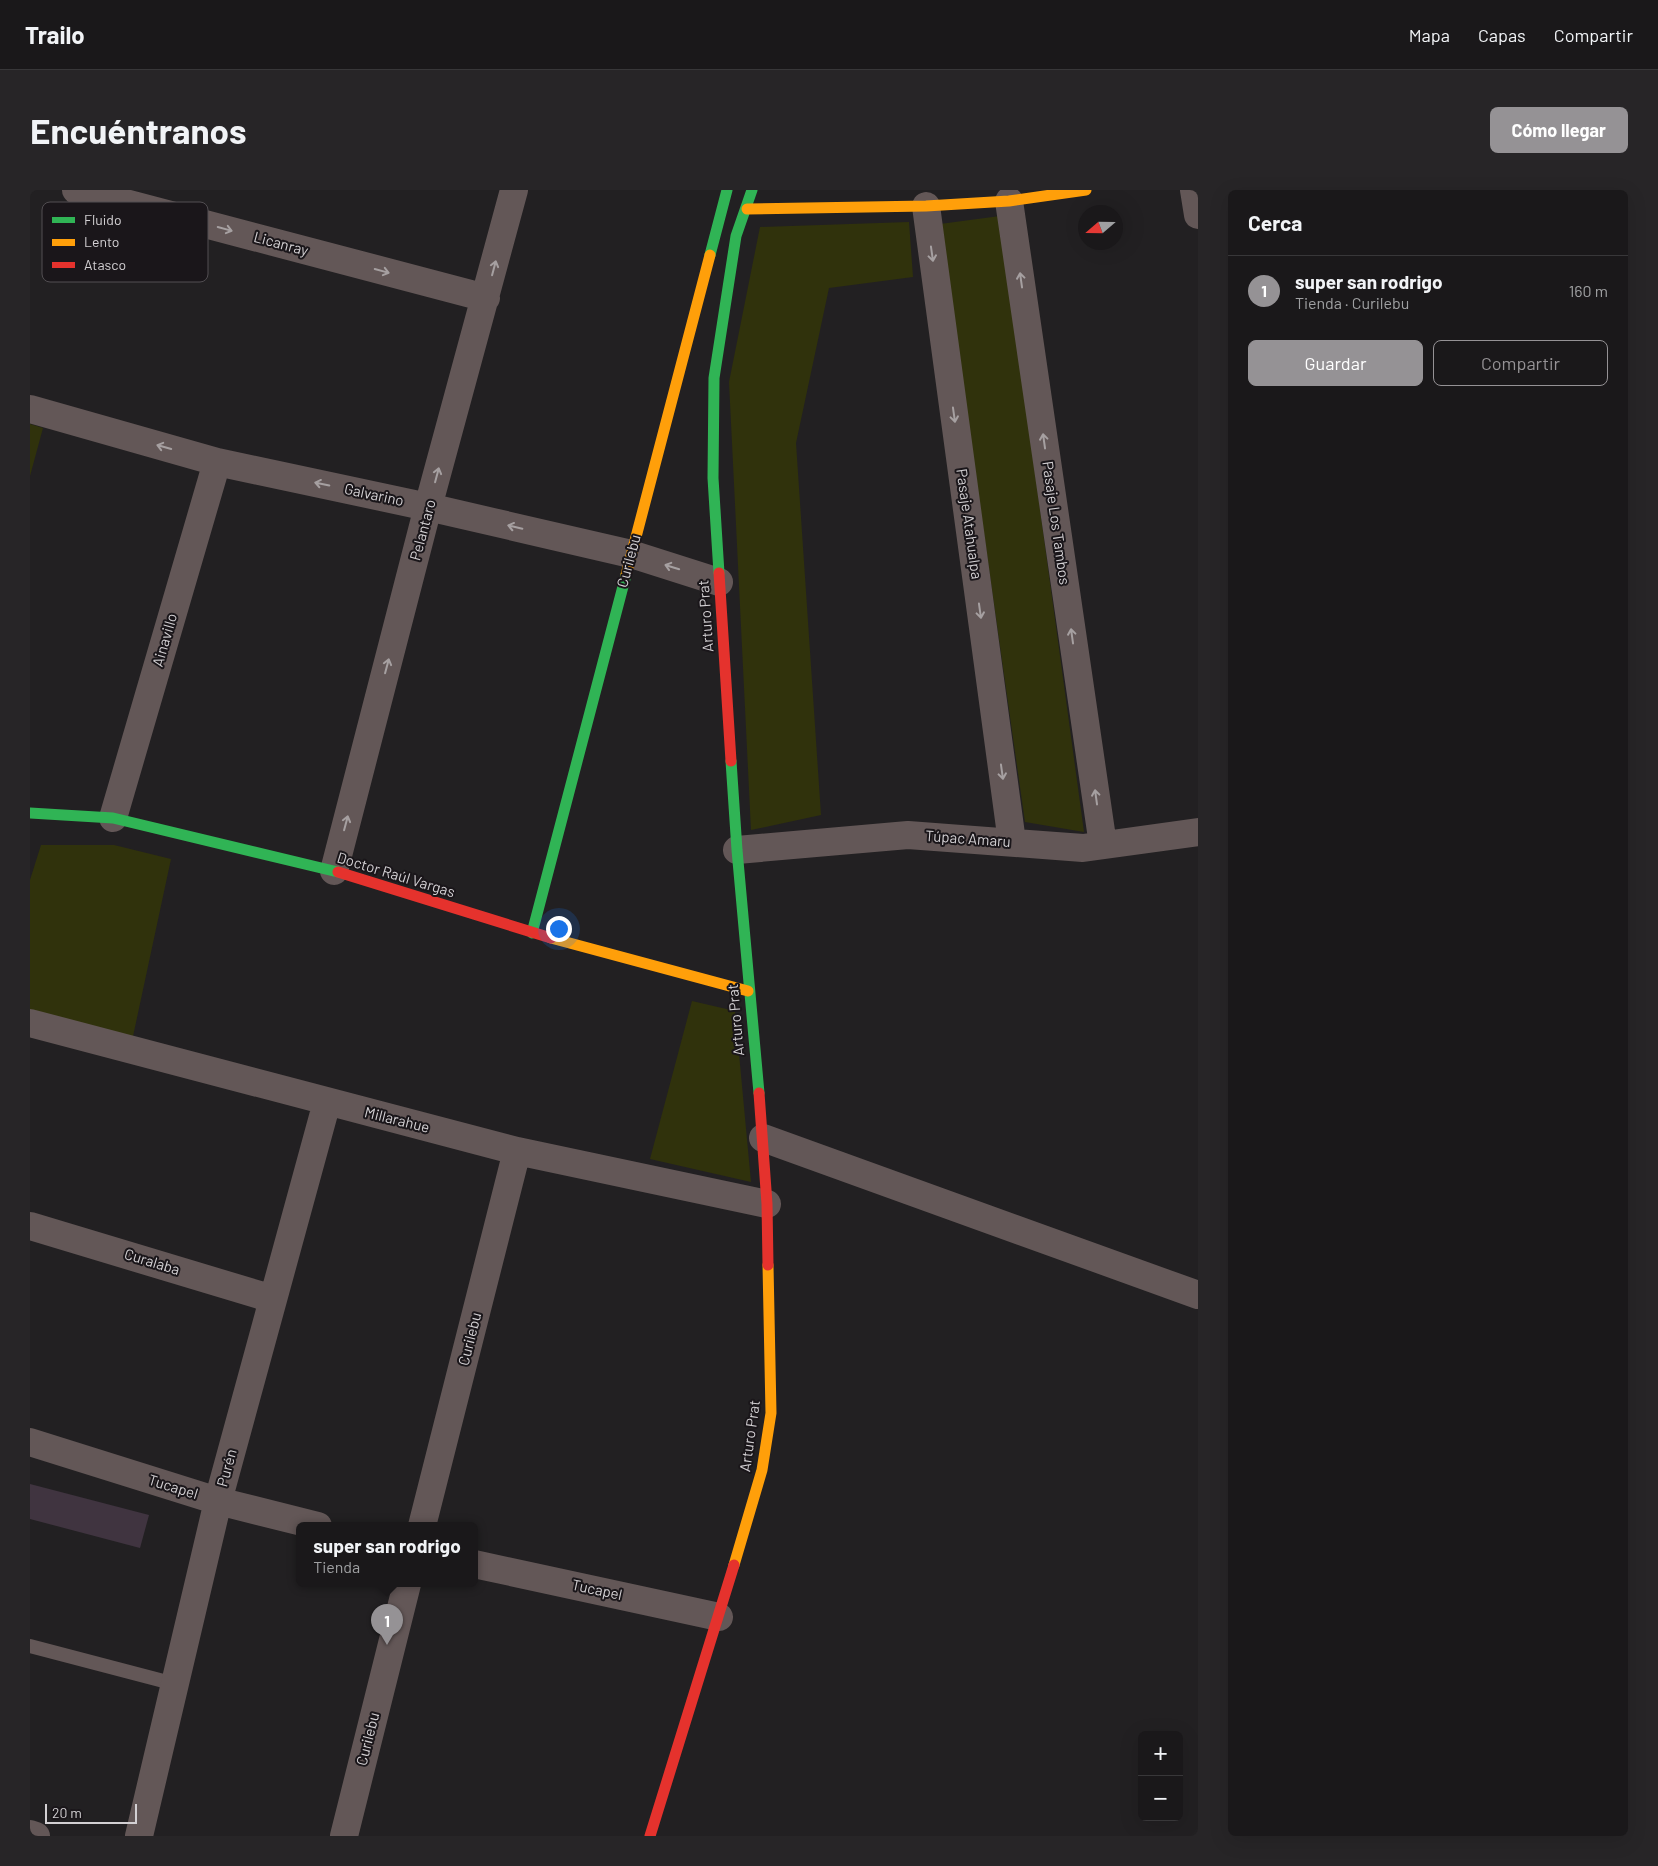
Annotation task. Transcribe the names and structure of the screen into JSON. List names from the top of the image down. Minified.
{"streets":{"street":["Licanray","Galvarino","Pasaje Los Tambos","Pasaje Atahualpa","Pelantaro","Curilebu","Arturo Prat","Ainavillo","Túpac Amaru","Doctor Raúl Vargas","Millarahue","Curalaba","Purén","Tucapel"]},"crossings":[["Licanray","Pelantaro"],["Galvarino","Pelantaro"],["Galvarino","Curilebu"],["Galvarino","Arturo Prat"],["Galvarino","Ainavillo"],["Pasaje Los Tambos","Túpac Amaru"],["Pasaje Atahualpa","Túpac Amaru"],["Pelantaro","Doctor Raúl Vargas"],["Curilebu","Doctor Raúl Vargas"],["Curilebu","Millarahue"],["Arturo Prat","Túpac Amaru"],["Arturo Prat","Doctor Raúl Vargas"],["Arturo Prat","Millarahue"],["Arturo Prat","Tucapel"],["Ainavillo","Doctor Raúl Vargas"],["Millarahue","Purén"],["Curalaba","Purén"],["Purén","Tucapel"]],"one_way":["Licanray","Galvarino","Pasaje Los Tambos","Pasaje Atahualpa","Pelantaro"],"legend":["Fluido","Lento","Atasco"],"scale_bar":"20 m","north":"left","page":{"header":"Trailo","nav":["Mapa","Capas","Compartir"],"buttons":["Cómo llegar",["Guardar","Compartir"]],"title":"Encuéntranos","heading":"Cerca","list":[{"mark":"1","name":"super san rodrigo","note":"Tienda · Curilebu","value":"160 m"}],"popup":["super san rodrigo","Tienda"],"pins":"1","map_buttons":["+","−"],"scale":"20 m"}}
